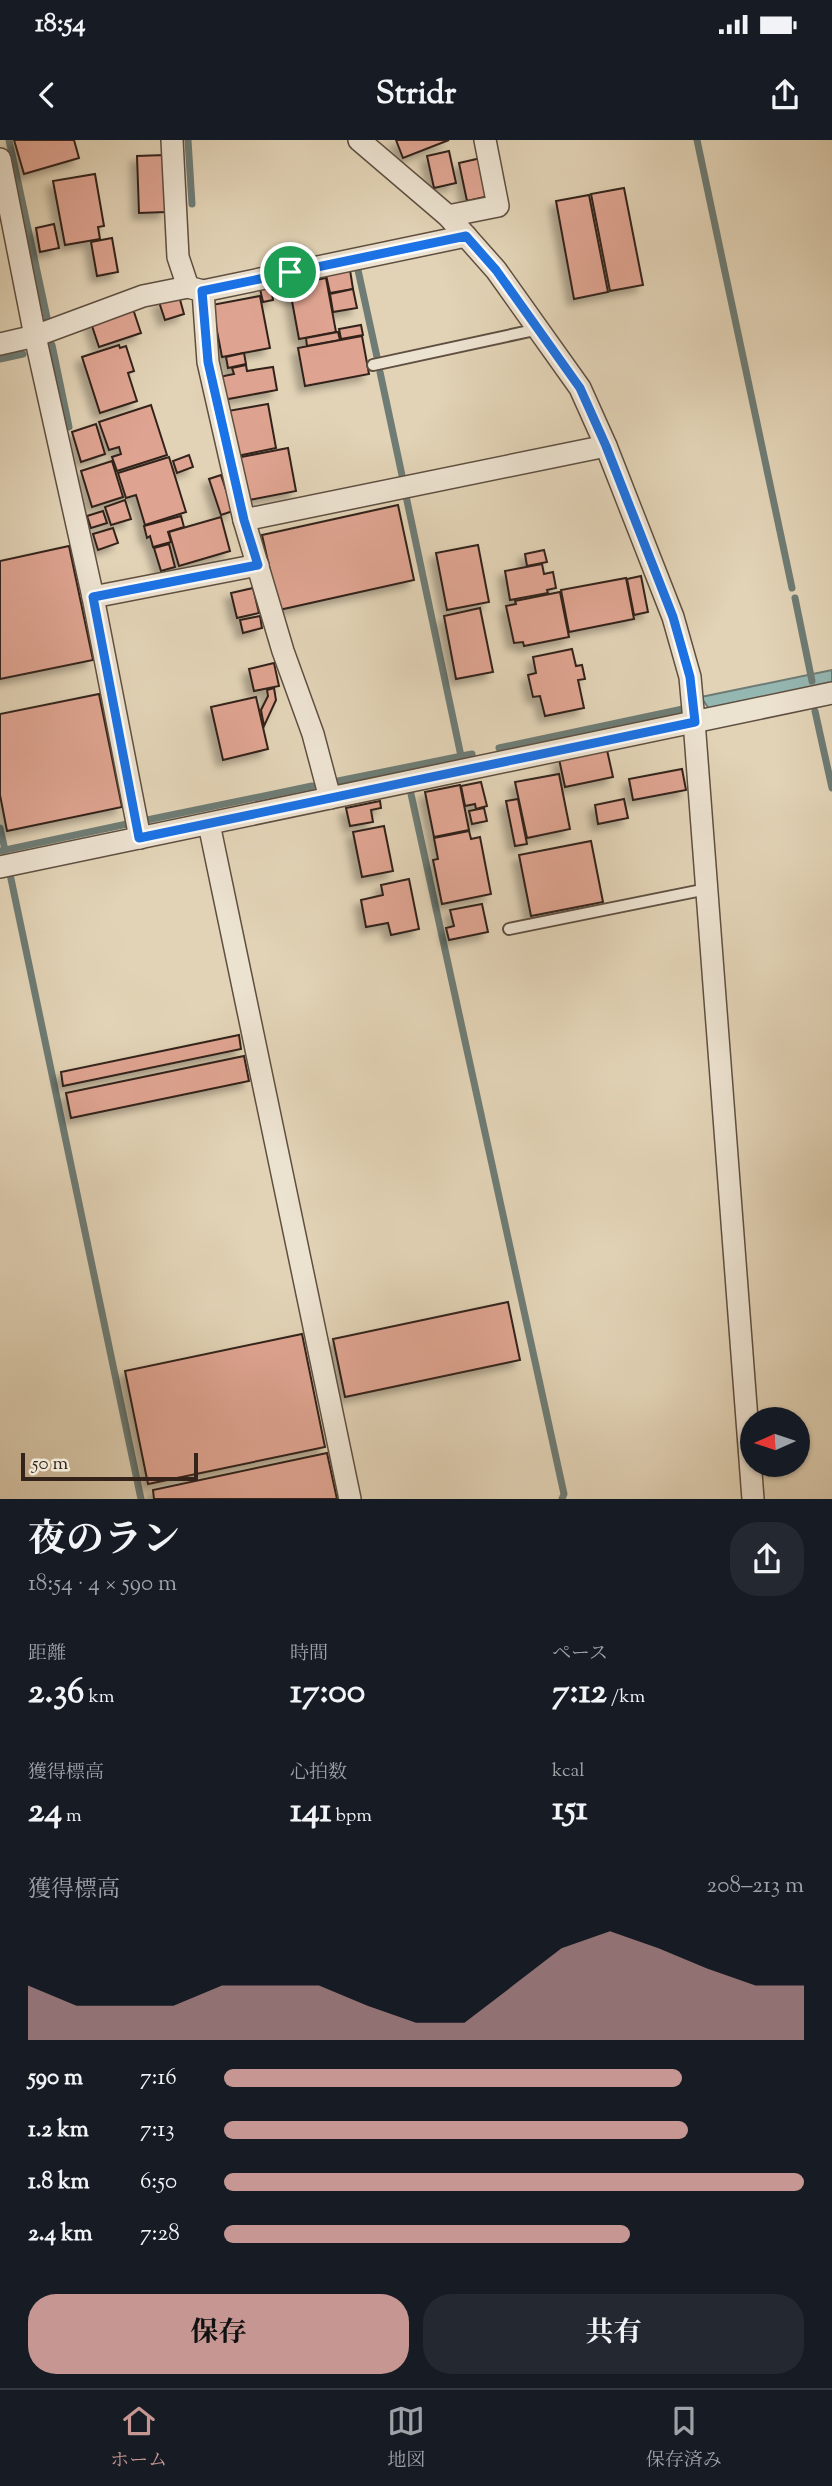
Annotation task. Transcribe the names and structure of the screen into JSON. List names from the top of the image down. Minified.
{"scale_bar":"50 m","north":"left","page":{"status":"18:54","header":"Stridr","scale":"50 m","heading":["夜のラン","18:54 · 4 × 590 m"],"stats":[["距離","2.36 km"],["時間","17:00"],["ペース","7:12 /km"],["獲得標高","24 m"],["心拍数","141 bpm"],["kcal","151"]],"chart":["獲得標高","208–213 m"],"list":[{"name":"590 m","note":"7:16"},{"name":"1.2 km","note":"7:13"},{"name":"1.8 km","note":"6:50"},{"name":"2.4 km","note":"7:28"}],"buttons":["保存","共有"],"tabs":["ホーム","地図","保存済み"]}}
